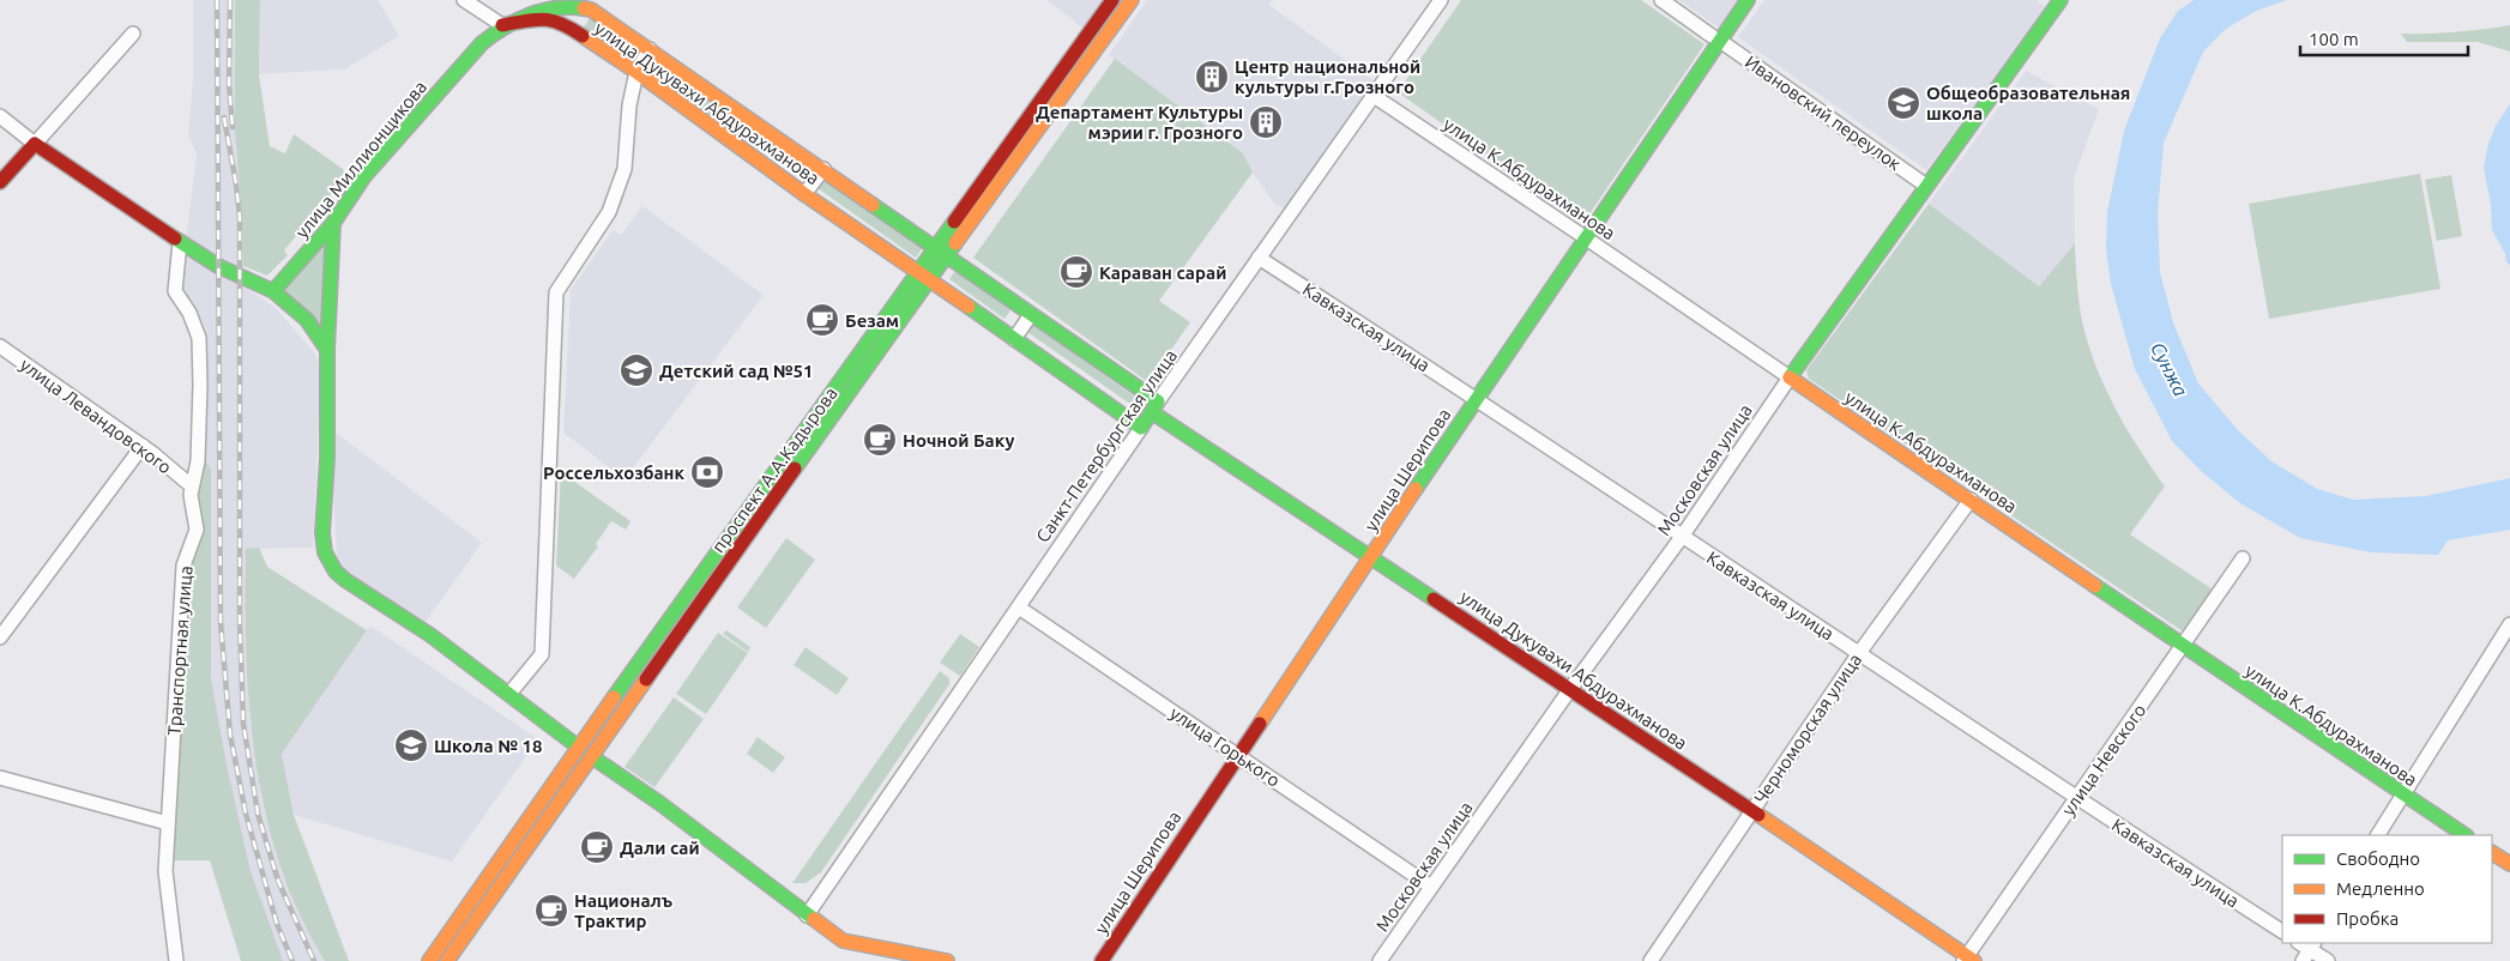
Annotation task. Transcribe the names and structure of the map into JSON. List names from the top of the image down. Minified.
{"streets":{"street":["улица Дукувахи Абдурахманова","Ивановский переулок","улица Миллионщикова","улица К.Абдурахманова","Кавказская улица","улица Левандовского","Санкт-Петербургская улица","проспект А.А.Кадырова","улица Шерипова","Московская улица","Транспортная улица","Черноморская улица","улица Горького","улица Невского"]},"crossings":[["улица Дукувахи Абдурахманова","улица Миллионщикова"],["улица Дукувахи Абдурахманова","Санкт-Петербургская улица"],["улица Дукувахи Абдурахманова","проспект А.А.Кадырова"],["улица Дукувахи Абдурахманова","улица Шерипова"],["улица Дукувахи Абдурахманова","Московская улица"],["улица Дукувахи Абдурахманова","Черноморская улица"],["улица Дукувахи Абдурахманова","улица Невского"],["Ивановский переулок","улица Шерипова"],["Ивановский переулок","Московская улица"],["улица К.Абдурахманова","Санкт-Петербургская улица"],["улица К.Абдурахманова","улица Шерипова"],["улица К.Абдурахманова","Московская улица"],["улица К.Абдурахманова","Черноморская улица"],["улица К.Абдурахманова","улица Невского"],["Кавказская улица","Санкт-Петербургская улица"],["Кавказская улица","улица Шерипова"],["Кавказская улица","Московская улица"],["Кавказская улица","Черноморская улица"],["Кавказская улица","улица Невского"],["улица Левандовского","Транспортная улица"],["Санкт-Петербургская улица","улица Горького"],["улица Шерипова","улица Горького"],["Московская улица","улица Горького"]],"water":["Сунжа"],"places":{"building":["Центр национальной культуры г.Грозного","Департамент Культуры мэрии г. Грозного"],"school or university":["Общеобразовательная школа","Детский сад №51","Школа № 18"],"cafe":["Караван сарай","Безам","Ночной Баку","Дали сай","Националъ Трактир"],"bank":["Россельхозбанк"]},"legend":["Свободно","Медленно","Пробка"],"scale_bar":"100 m"}
